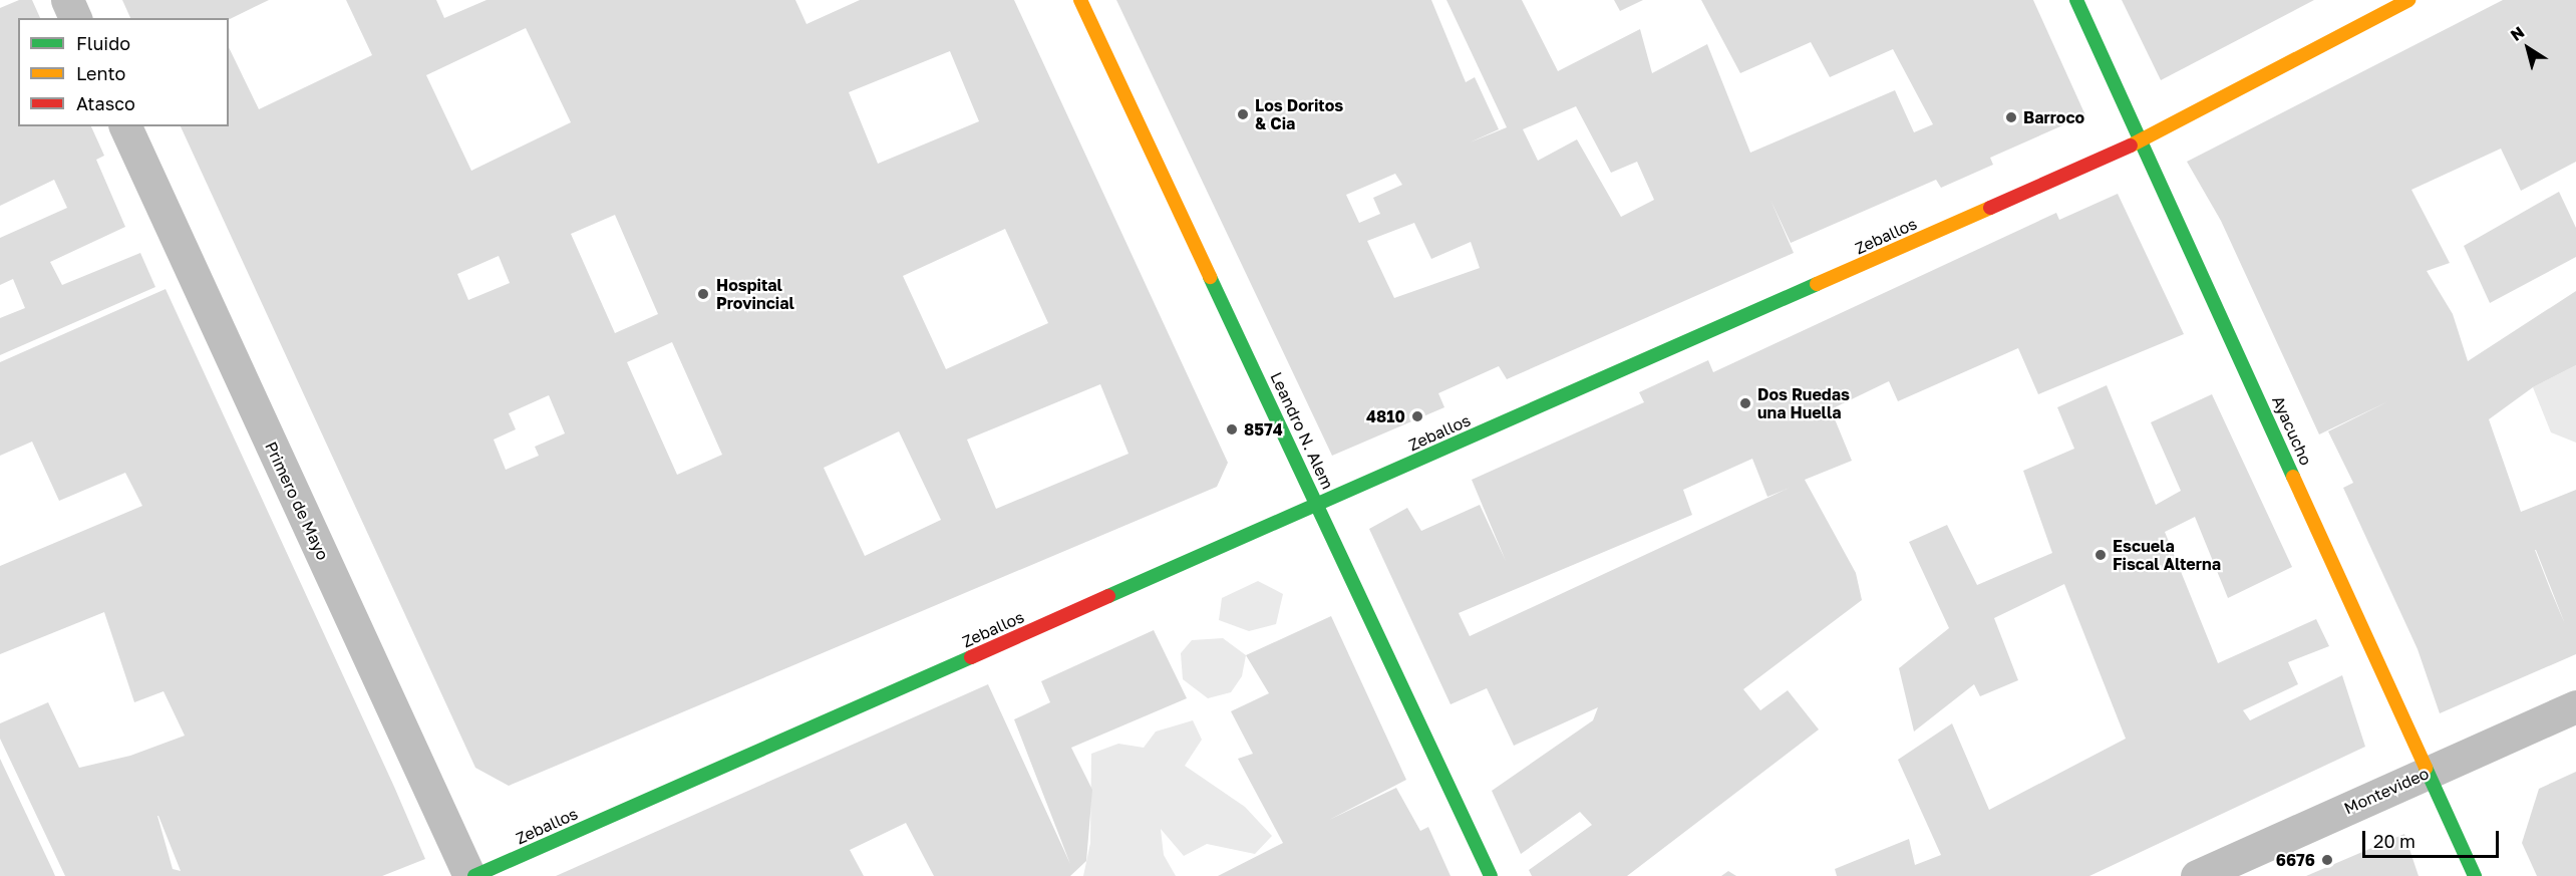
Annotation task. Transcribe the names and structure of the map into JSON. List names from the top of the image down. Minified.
{"streets":{"street":["Zeballos","Leandro N. Alem","Ayacucho","Primero de Mayo","Montevideo"]},"crossings":[["Zeballos","Leandro N. Alem"],["Zeballos","Ayacucho"],["Zeballos","Primero de Mayo"],["Ayacucho","Montevideo"]],"places":["Los Doritos & Cia","Barroco","Hospital Provincial","Dos Ruedas una Huella","4810","8574","Escuela Fiscal Alterna","6676"],"legend":["Fluido","Lento","Atasco"],"scale_bar":"20 m","north":"top left"}
